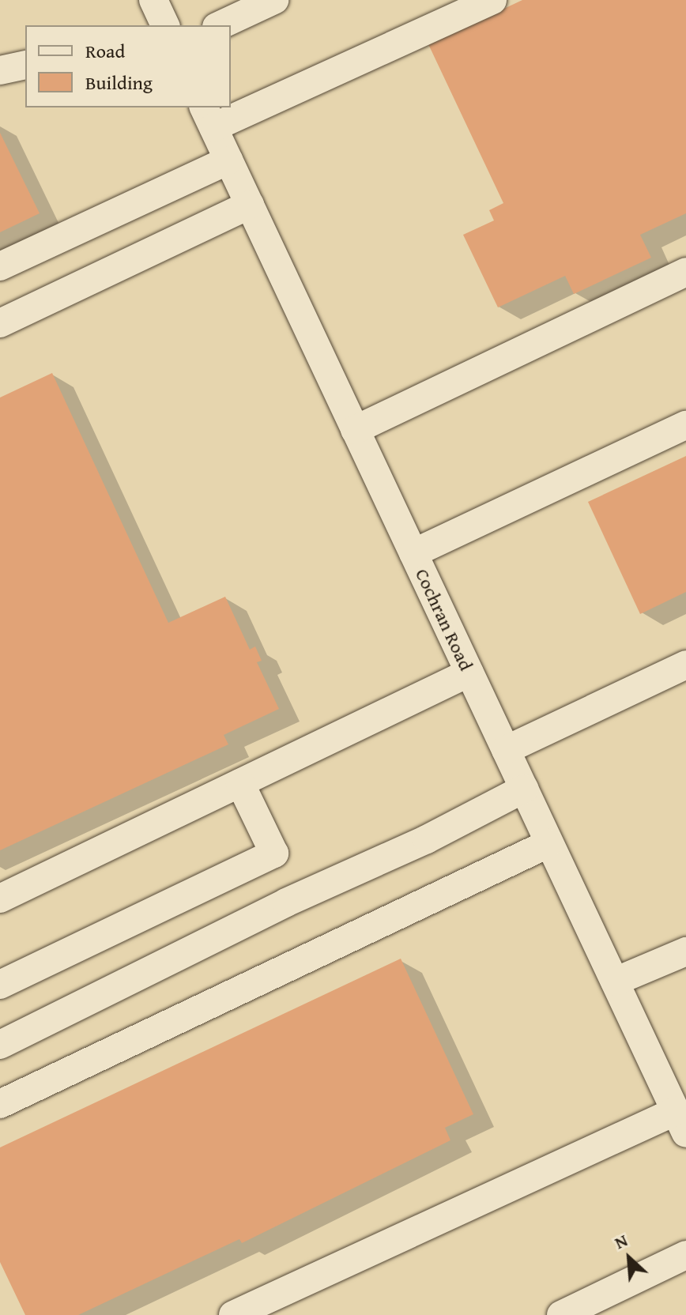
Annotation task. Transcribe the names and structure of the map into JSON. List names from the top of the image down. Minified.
{"streets":{"street":["Cochran Road"]},"legend":["Road","Building"],"north":"top left"}
